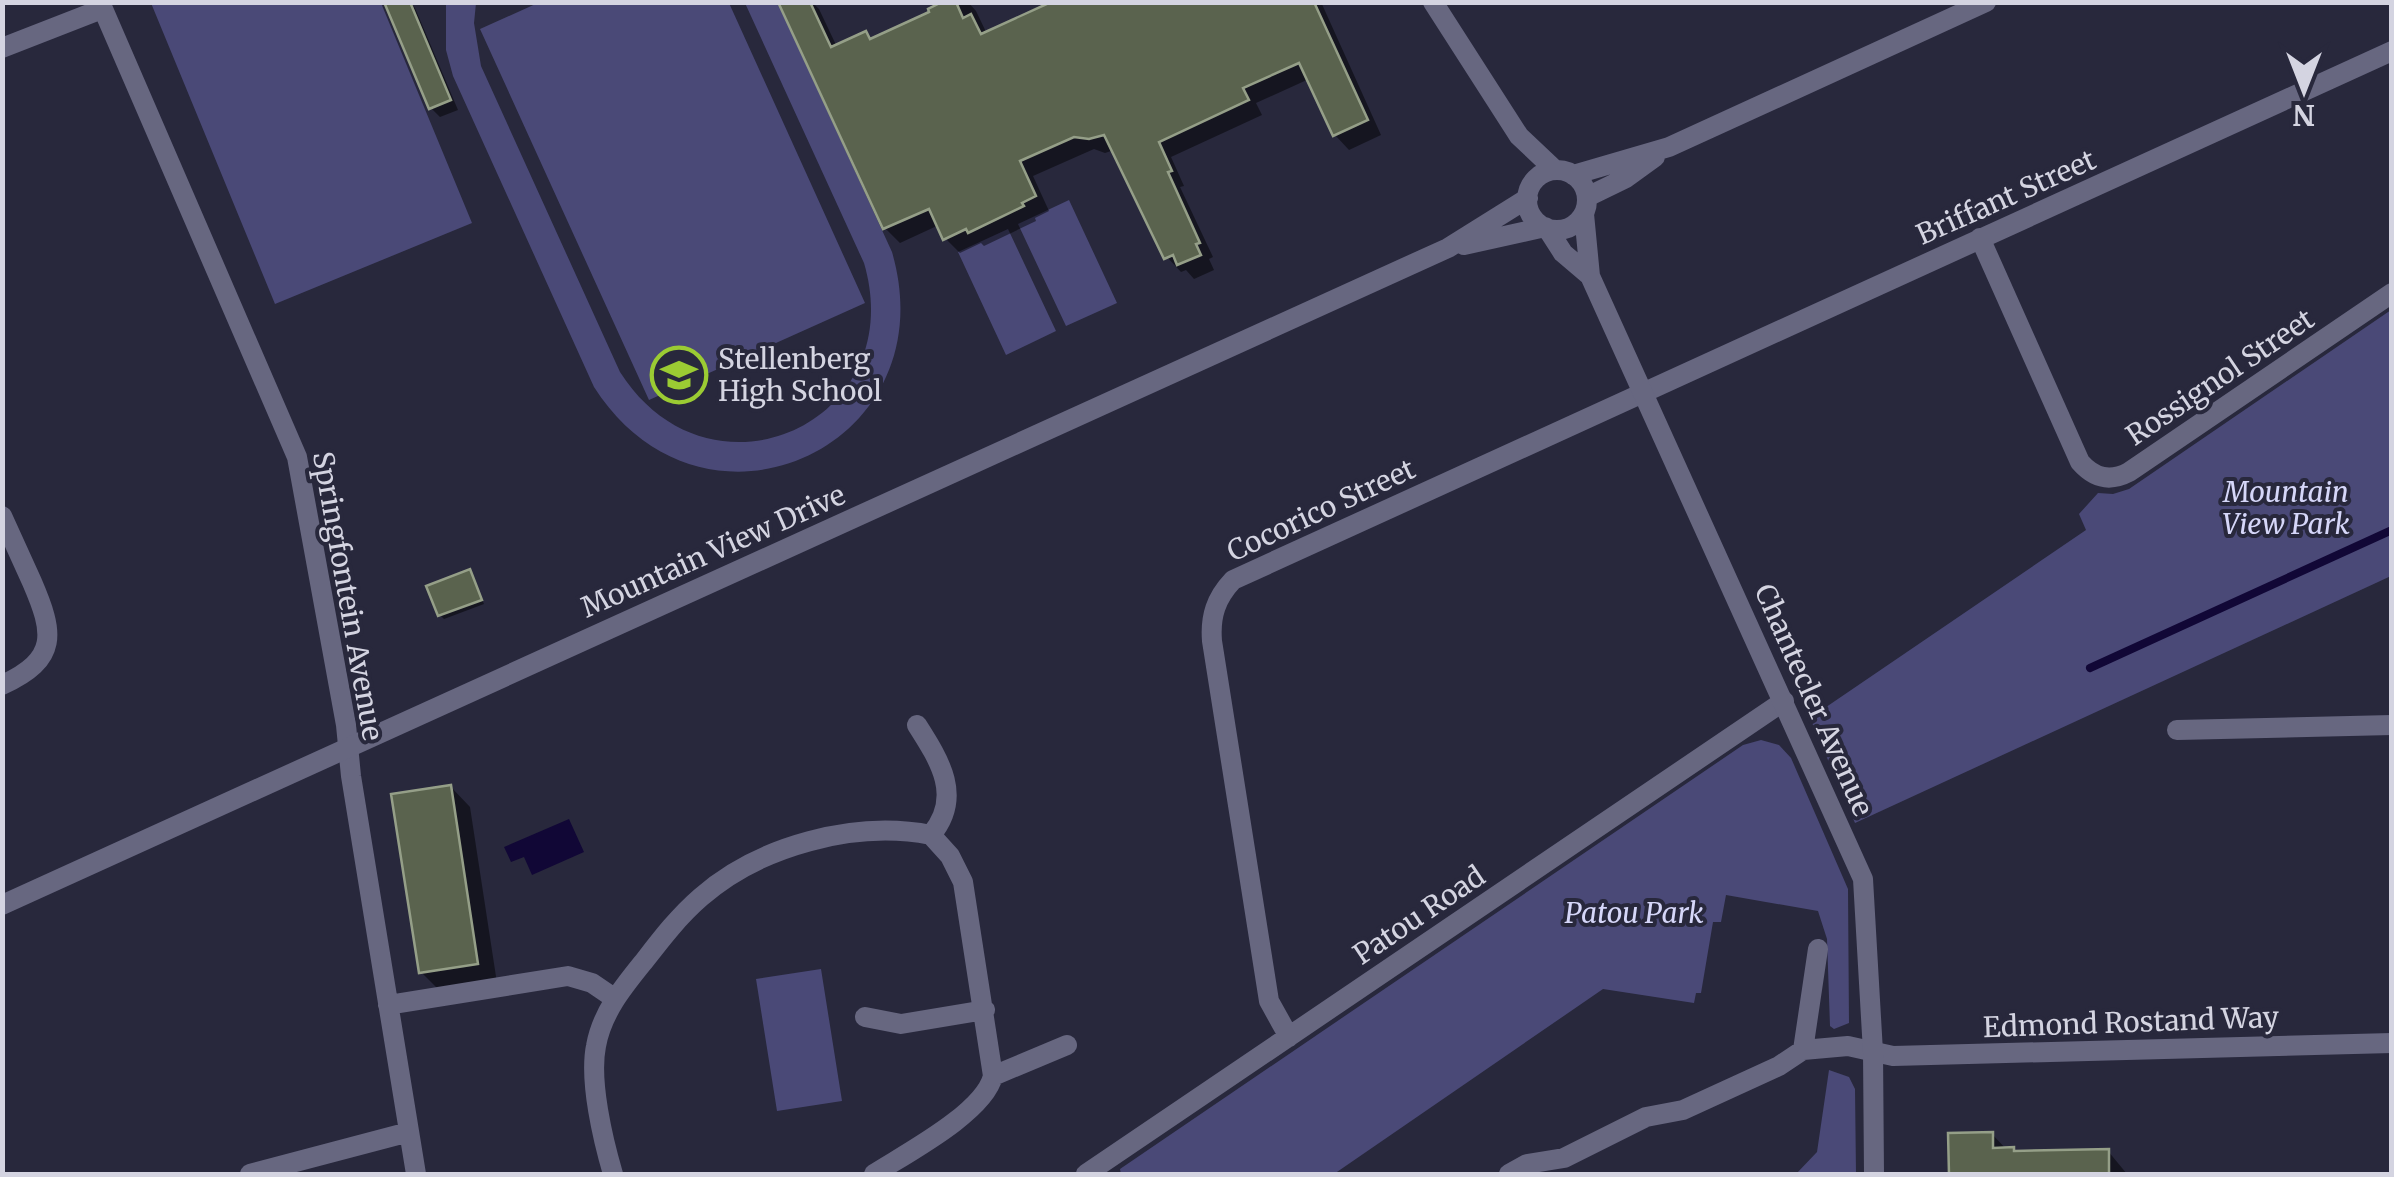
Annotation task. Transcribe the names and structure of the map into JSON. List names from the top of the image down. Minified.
{"streets":{"street":["Briffant Street","Rossignol Street","Cocorico Street","Mountain View Drive","Springfontein Avenue","Chantecler Avenue","Patou Road","Edmond Rostand Way"]},"crossings":[["Briffant Street","Rossignol Street"],["Briffant Street","Cocorico Street"],["Briffant Street","Chantecler Avenue"],["Cocorico Street","Chantecler Avenue"],["Cocorico Street","Patou Road"],["Mountain View Drive","Springfontein Avenue"],["Mountain View Drive","Chantecler Avenue"],["Chantecler Avenue","Patou Road"],["Chantecler Avenue","Edmond Rostand Way"]],"parks":["Mountain View Park","Patou Park"],"places":{"school or university":["Stellenberg High School"]},"north":"bottom"}
